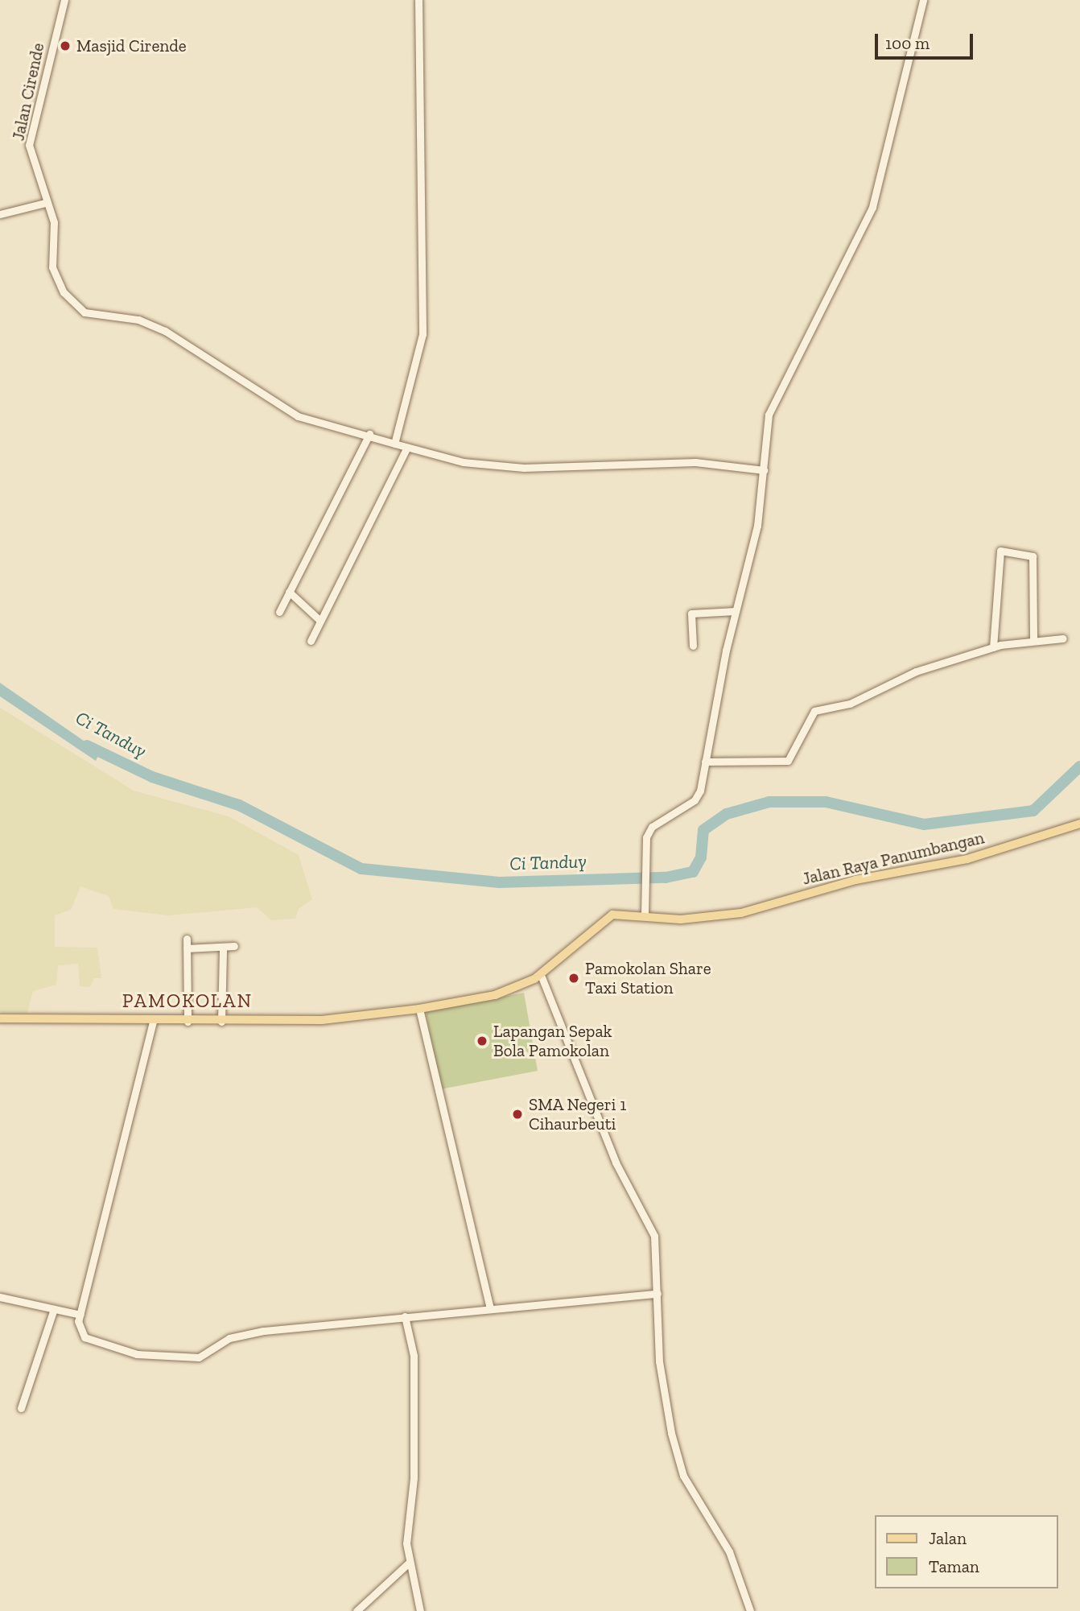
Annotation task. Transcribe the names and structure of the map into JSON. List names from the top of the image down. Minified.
{"streets":{"main road":["Jalan Raya Panumbangan"],"street":["Jalan Cirende"]},"districts":["PAMOKOLAN"],"water":["Ci Tanduy"],"places":["Masjid Cirende","Pamokolan Share Taxi Station","Lapangan Sepak Bola Pamokolan","SMA Negeri 1 Cihaurbeuti"],"legend":["Jalan","Taman"],"scale_bar":"100 m"}
